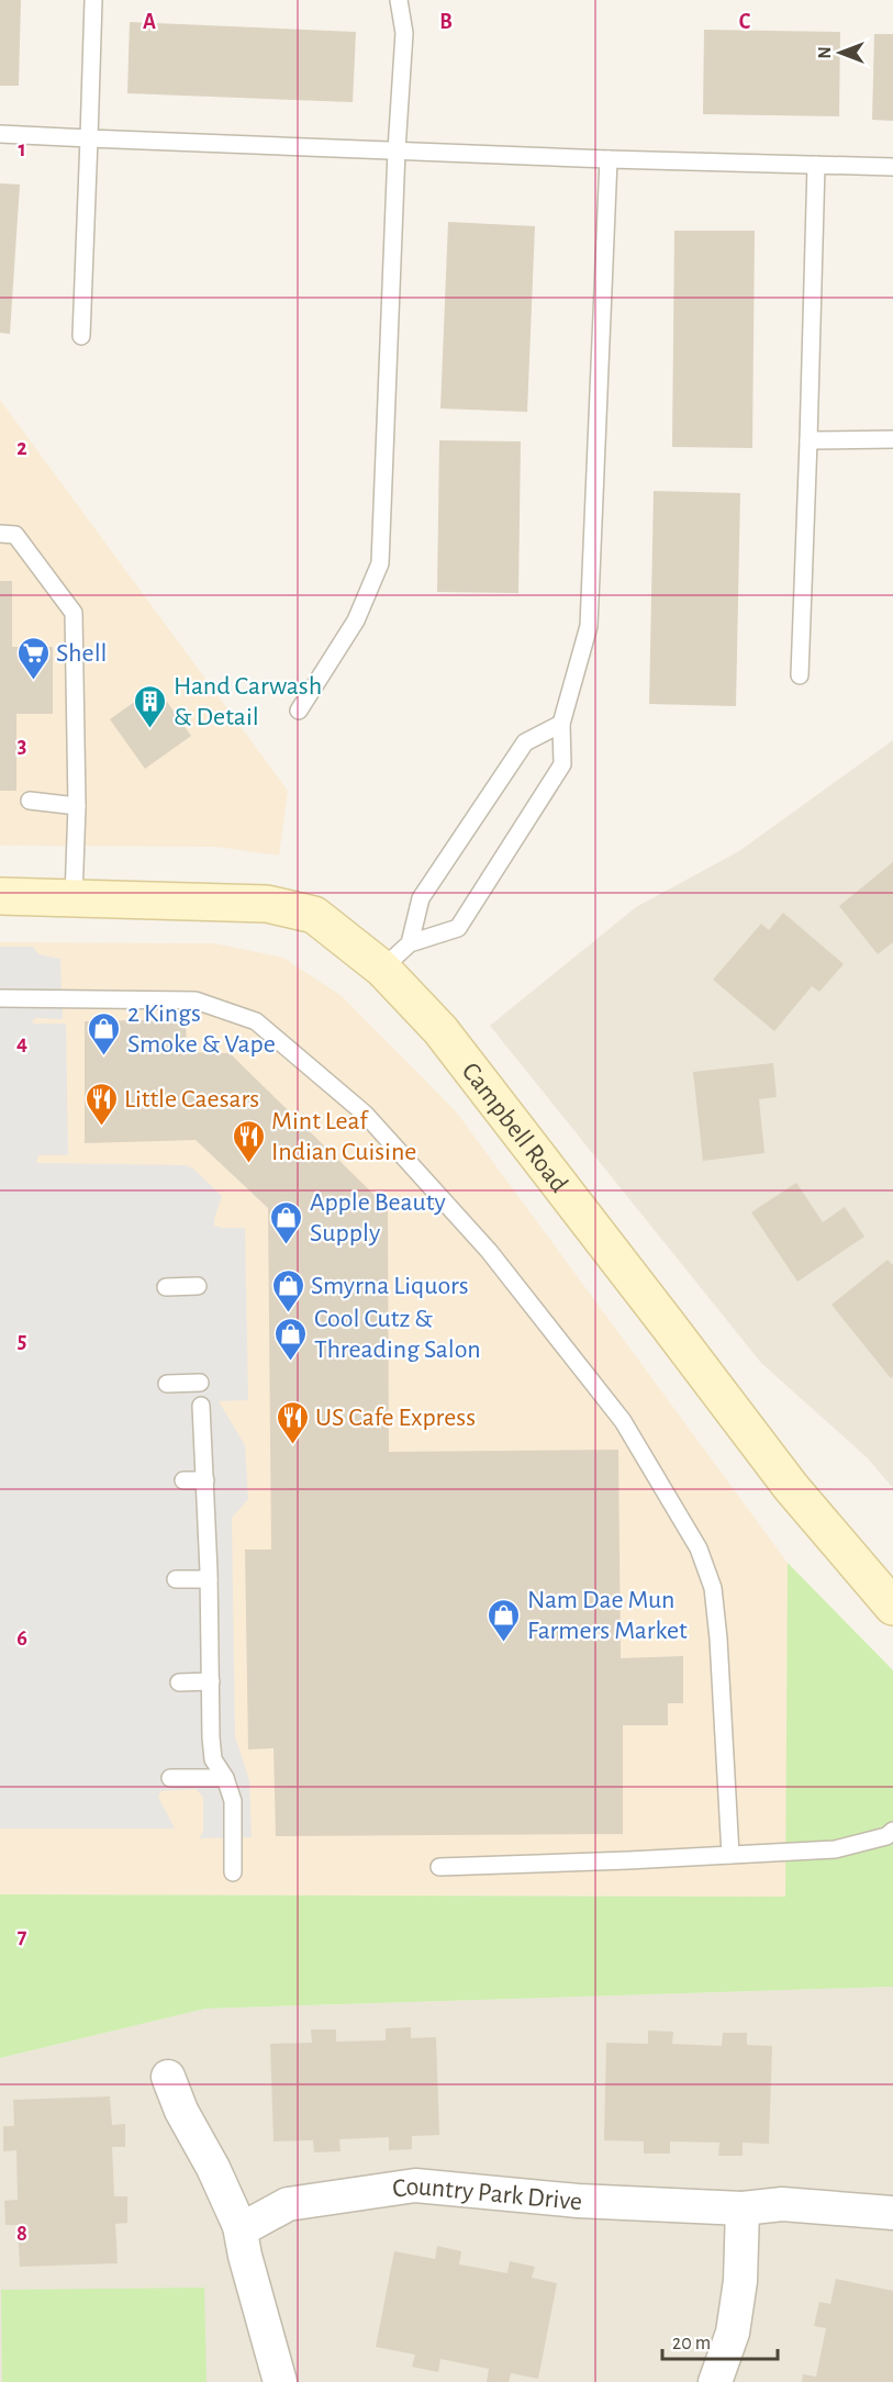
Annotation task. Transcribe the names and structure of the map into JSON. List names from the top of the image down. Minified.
{"streets":{"street":["Campbell Road","Country Park Drive"]},"places":{"supermarket":["Shell"],"building":["Hand Carwash & Detail"],"shop":["2 Kings Smoke & Vape","Apple Beauty Supply","Smyrna Liquors","Cool Cutz & Threading Salon","Nam Dae Mun Farmers Market"],"restaurant":["Little Caesars","Mint Leaf Indian Cuisine","US Cafe Express"]},"scale_bar":"20 m","north":"left","grid":{"columns":["A","B","C"],"rows":["1","2","3","4","5","6","7","8"]}}
